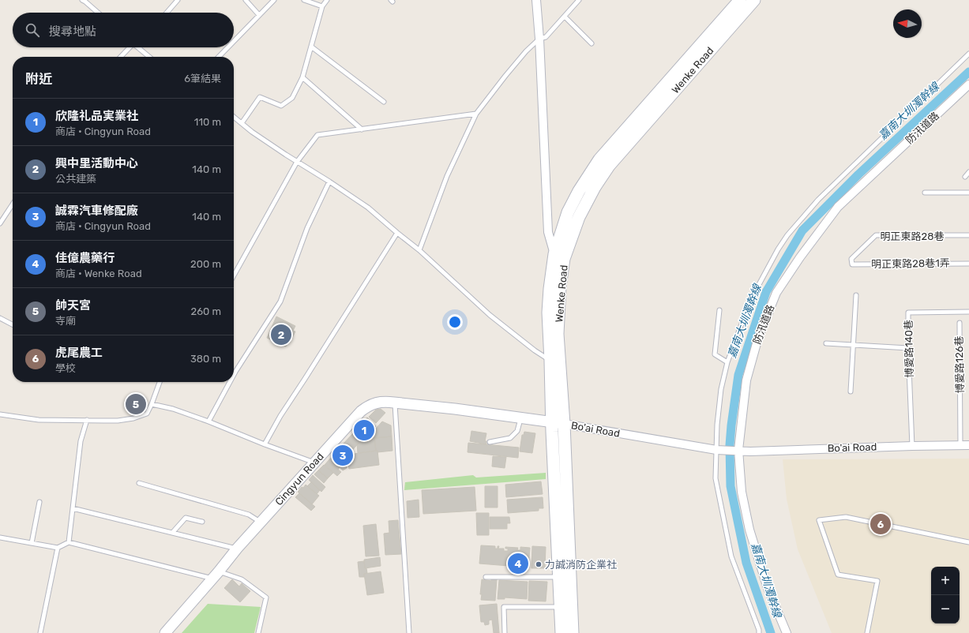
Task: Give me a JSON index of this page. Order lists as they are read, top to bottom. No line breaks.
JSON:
{"streets":{"main road":["Wenke Road"],"street":["防汛道路","Bo'ai Road","Cingyun Road"],"lane":["明正東路28巷","明正東路28巷1弄","博愛路140巷","博愛路126巷"]},"crossings":[["Wenke Road","Bo'ai Road"],["Wenke Road","Cingyun Road"],["防汛道路","Bo'ai Road"],["明正東路28巷","明正東路28巷1弄"],["博愛路140巷","Bo'ai Road"],["博愛路126巷","Bo'ai Road"],["Bo'ai Road","Cingyun Road"]],"water":["嘉南大圳濁幹線"],"places":["力誠消防企業社"],"north":"left","page":{"search":"搜尋地點","heading":["附近","6筆結果"],"list":[{"mark":"1","name":"欣隆礼品実業社","note":"商店 · Cingyun Road","value":"110 m"},{"mark":"2","name":"興中里活動中心","note":"公共建築","value":"140 m"},{"mark":"3","name":"誠霖汽車修配廠","note":"商店 · Cingyun Road","value":"140 m"},{"mark":"4","name":"佳億農藥行","note":"商店 · Wenke Road","value":"200 m"},{"mark":"5","name":"帥天宮","note":"寺廟","value":"260 m"},{"mark":"6","name":"虎尾農工","note":"學校","value":"380 m"}],"pins":["2","5","1","3","6","4"],"map_buttons":["+","−"]}}
